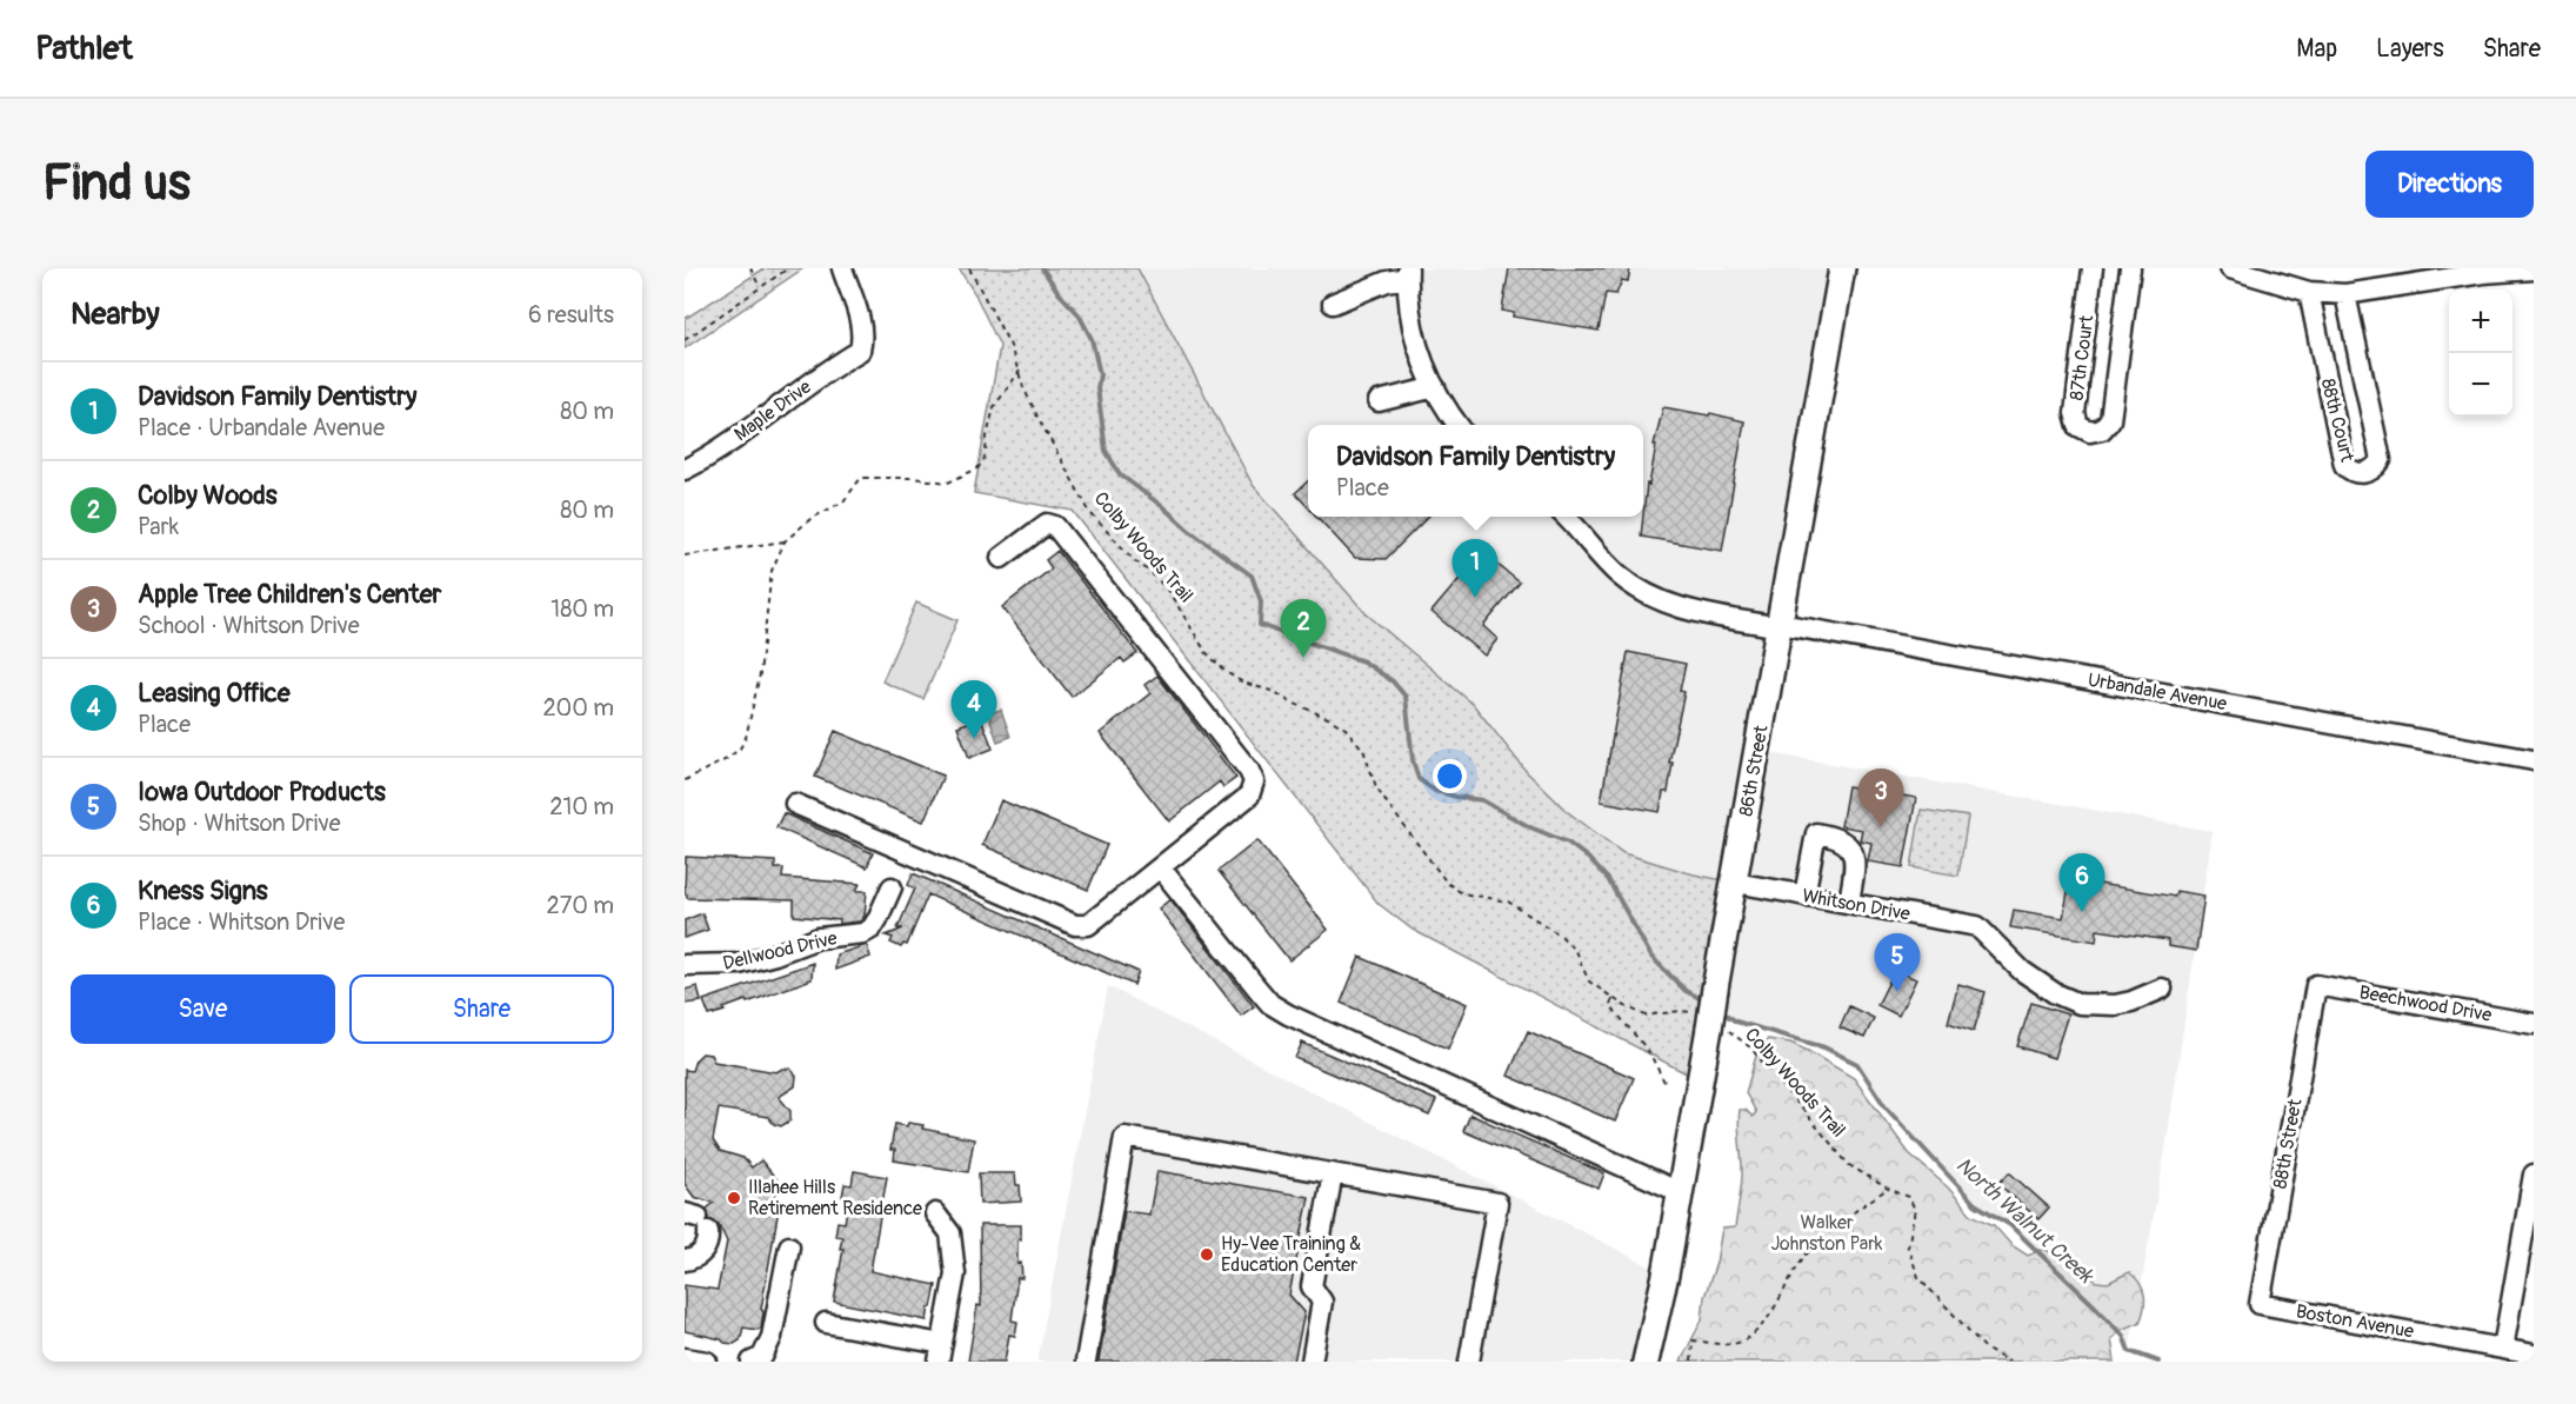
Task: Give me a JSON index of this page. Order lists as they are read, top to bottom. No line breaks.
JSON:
{"streets":{"main road":["86th Street"],"street":["87th Court","Maple Drive","88th Court","Urbandale Avenue","Whitson Drive","Dellwood Drive","Beechwood Drive","88th Street","Boston Avenue"],"path":["Colby Woods Trail"]},"crossings":[["Colby Woods Trail","86th Street"],["Urbandale Avenue","86th Street"],["86th Street","Whitson Drive"],["Beechwood Drive","88th Street"],["88th Street","Boston Avenue"]],"water":["North Walnut Creek"],"parks":["Walker Johnston Park"],"places":["Illahee Hills Retirement Residence","Hy-Vee Training & Education Center"],"page":{"header":"Pathlet","nav":["Map","Layers","Share"],"buttons":["Directions",["Save","Share"]],"title":"Find us","heading":["Nearby","6 results"],"map_buttons":["+","−"],"list":[{"mark":"1","name":"Davidson Family Dentistry","note":"Place · Urbandale Avenue","value":"80 m"},{"mark":"2","name":"Colby Woods","note":"Park","value":"80 m"},{"mark":"3","name":"Apple Tree Children's Center","note":"School · Whitson Drive","value":"180 m"},{"mark":"4","name":"Leasing Office","note":"Place","value":"200 m"},{"mark":"5","name":"Iowa Outdoor Products","note":"Shop · Whitson Drive","value":"210 m"},{"mark":"6","name":"Kness Signs","note":"Place · Whitson Drive","value":"270 m"}],"popup":["Davidson Family Dentistry","Place"],"pins":["1","2","4","3","6","5"]}}
